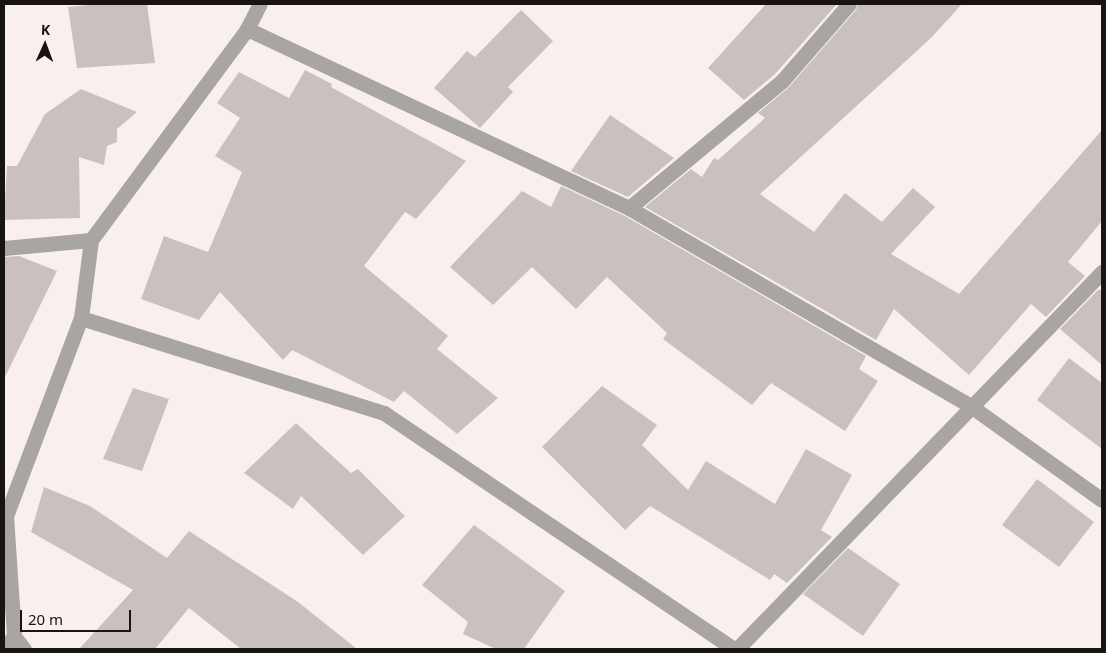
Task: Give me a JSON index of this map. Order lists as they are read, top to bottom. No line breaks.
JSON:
{"scale_bar":"20 m","north":"top"}
